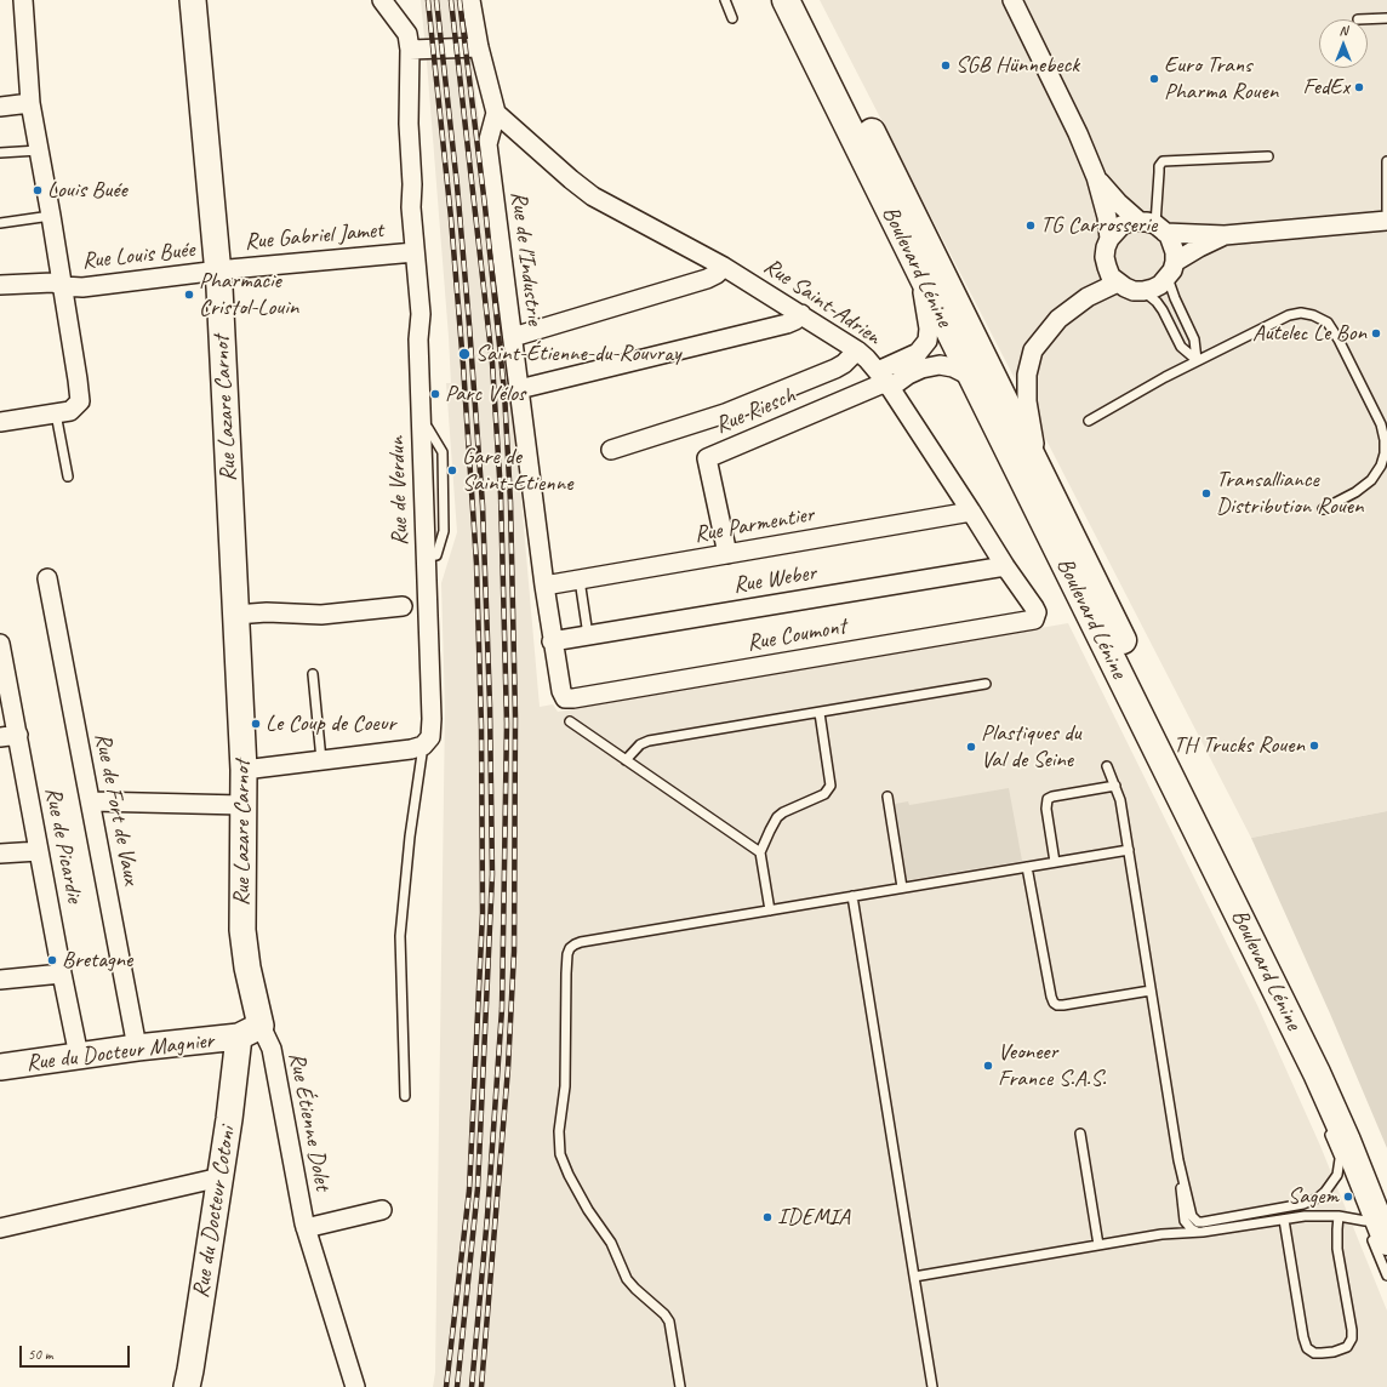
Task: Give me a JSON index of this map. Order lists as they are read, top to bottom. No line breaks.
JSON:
{"streets":{"main road":["Boulevard Lénine"],"street":["Rue Gabriel Jamet","Rue Louis Buée","Rue de l'Industrie","Rue Saint-Adrien","Rue Lazare Carnot","Rue Riesch","Rue de Verdun","Rue Parmentier","Rue Weber","Rue Coumont","Rue de Fort de Vaux","Rue de Picardie","Rue du Docteur Magnier","Rue Étienne Dolet","Rue du Docteur Cotoni"]},"crossings":[["Rue Gabriel Jamet","Rue Louis Buée"],["Rue Gabriel Jamet","Rue Lazare Carnot"],["Rue Gabriel Jamet","Rue de Verdun"],["Rue Louis Buée","Rue Lazare Carnot"],["Rue de l'Industrie","Rue Saint-Adrien"],["Rue de l'Industrie","Rue Parmentier"],["Rue de l'Industrie","Rue Weber"],["Rue de l'Industrie","Rue Coumont"],["Rue Saint-Adrien","Rue Riesch"],["Rue Saint-Adrien","Rue Parmentier"],["Rue Saint-Adrien","Rue Weber"],["Rue Saint-Adrien","Rue Coumont"],["Rue Lazare Carnot","Rue du Docteur Magnier"],["Rue Lazare Carnot","Rue Étienne Dolet"],["Rue Lazare Carnot","Rue du Docteur Cotoni"],["Rue Riesch","Rue Parmentier"],["Rue de Fort de Vaux","Rue du Docteur Magnier"],["Rue de Picardie","Rue du Docteur Magnier"],["Rue du Docteur Magnier","Rue Étienne Dolet"],["Rue du Docteur Magnier","Rue du Docteur Cotoni"],["Rue Étienne Dolet","Rue du Docteur Cotoni"]],"places":["SGB Hünnebeck","Euro Trans Pharma Rouen","FedEx","Louis Buée","TG Carrosserie","Pharmacie Cristol-Louin","Autelec Le Bon","Saint-Étienne-du-Rouvray","Parc Vélos","Gare de Saint-Etienne","Transalliance Distribution Rouen","Le Coup de Coeur","TH Trucks Rouen","Plastiques du Val de Seine","Bretagne","Veoneer France S.A.S.","Sagem","IDEMIA"],"scale_bar":"50 m","north":"top"}
